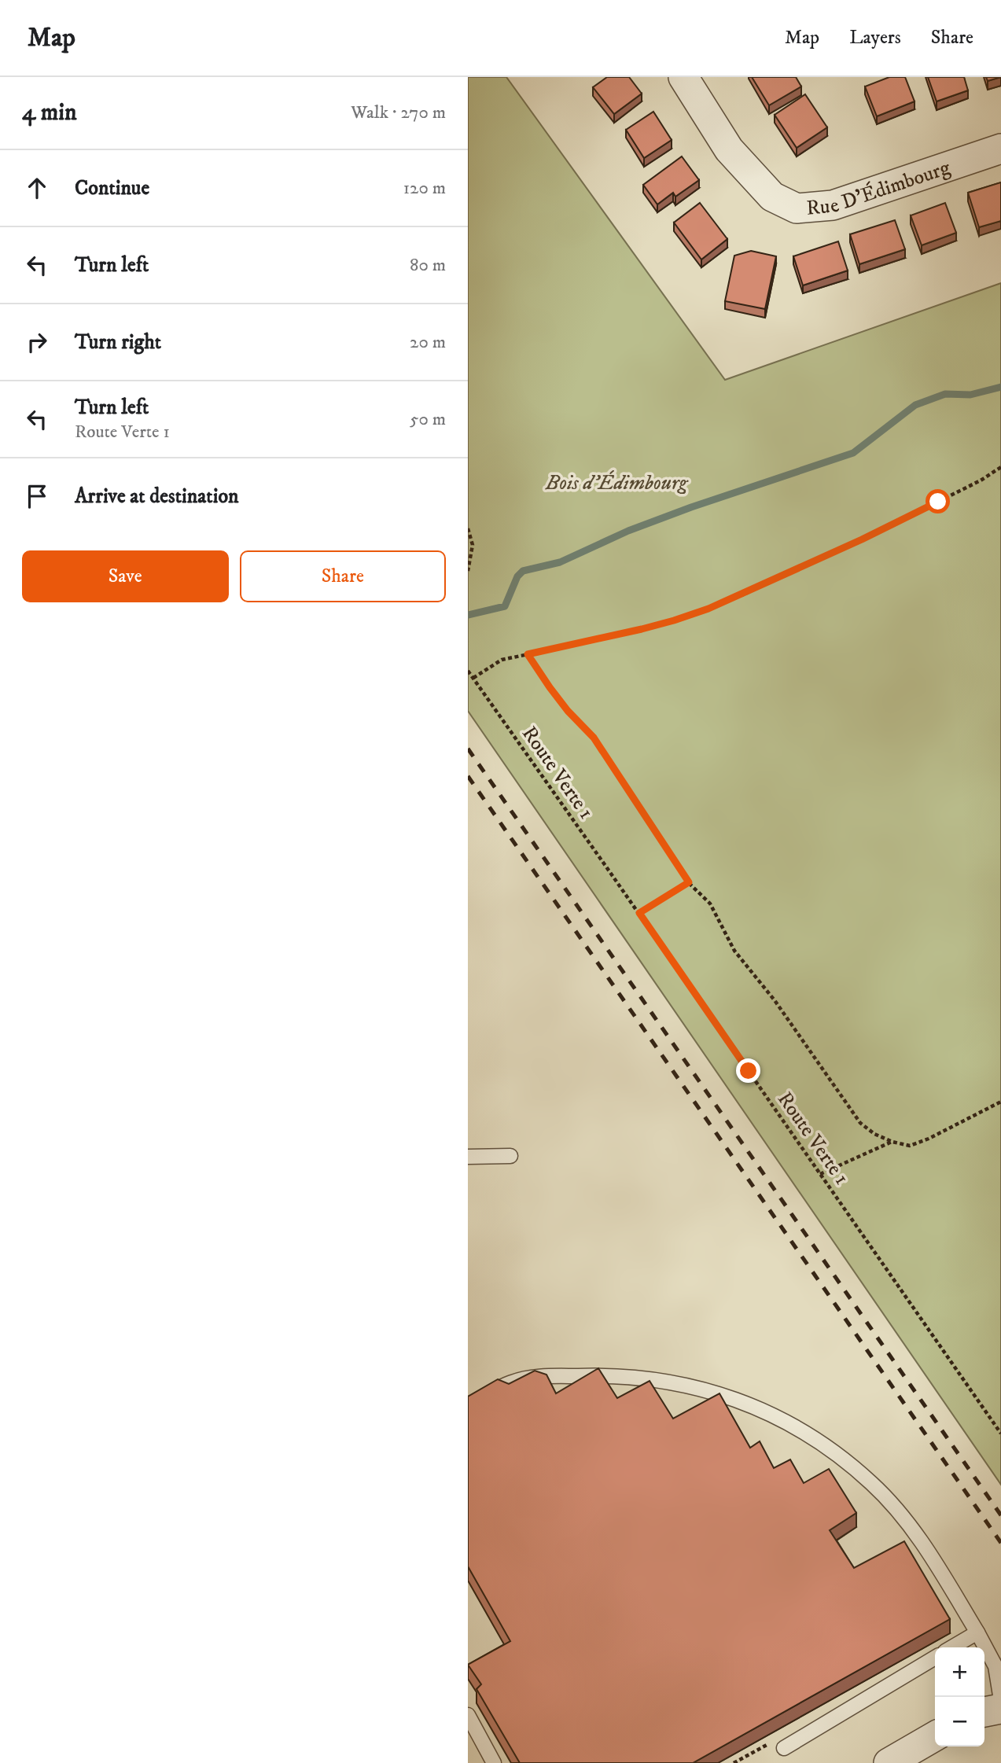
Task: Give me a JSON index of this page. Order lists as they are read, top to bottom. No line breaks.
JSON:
{"streets":{"street":["Rue D'Édimbourg"],"path":["Route Verte 1"]},"parks":["Bois d'Édimbourg"],"page":{"header":"Map","nav":["Map","Layers","Share"],"heading":["4 min","Walk · 270 m"],"list":[["Continue","120 m"],["Turn left","80 m"],["Turn right","20 m"],["Turn left","Route Verte 1","50 m"],"Arrive at destination"],"buttons":["Save","Share"],"map_buttons":["+","−"]}}
